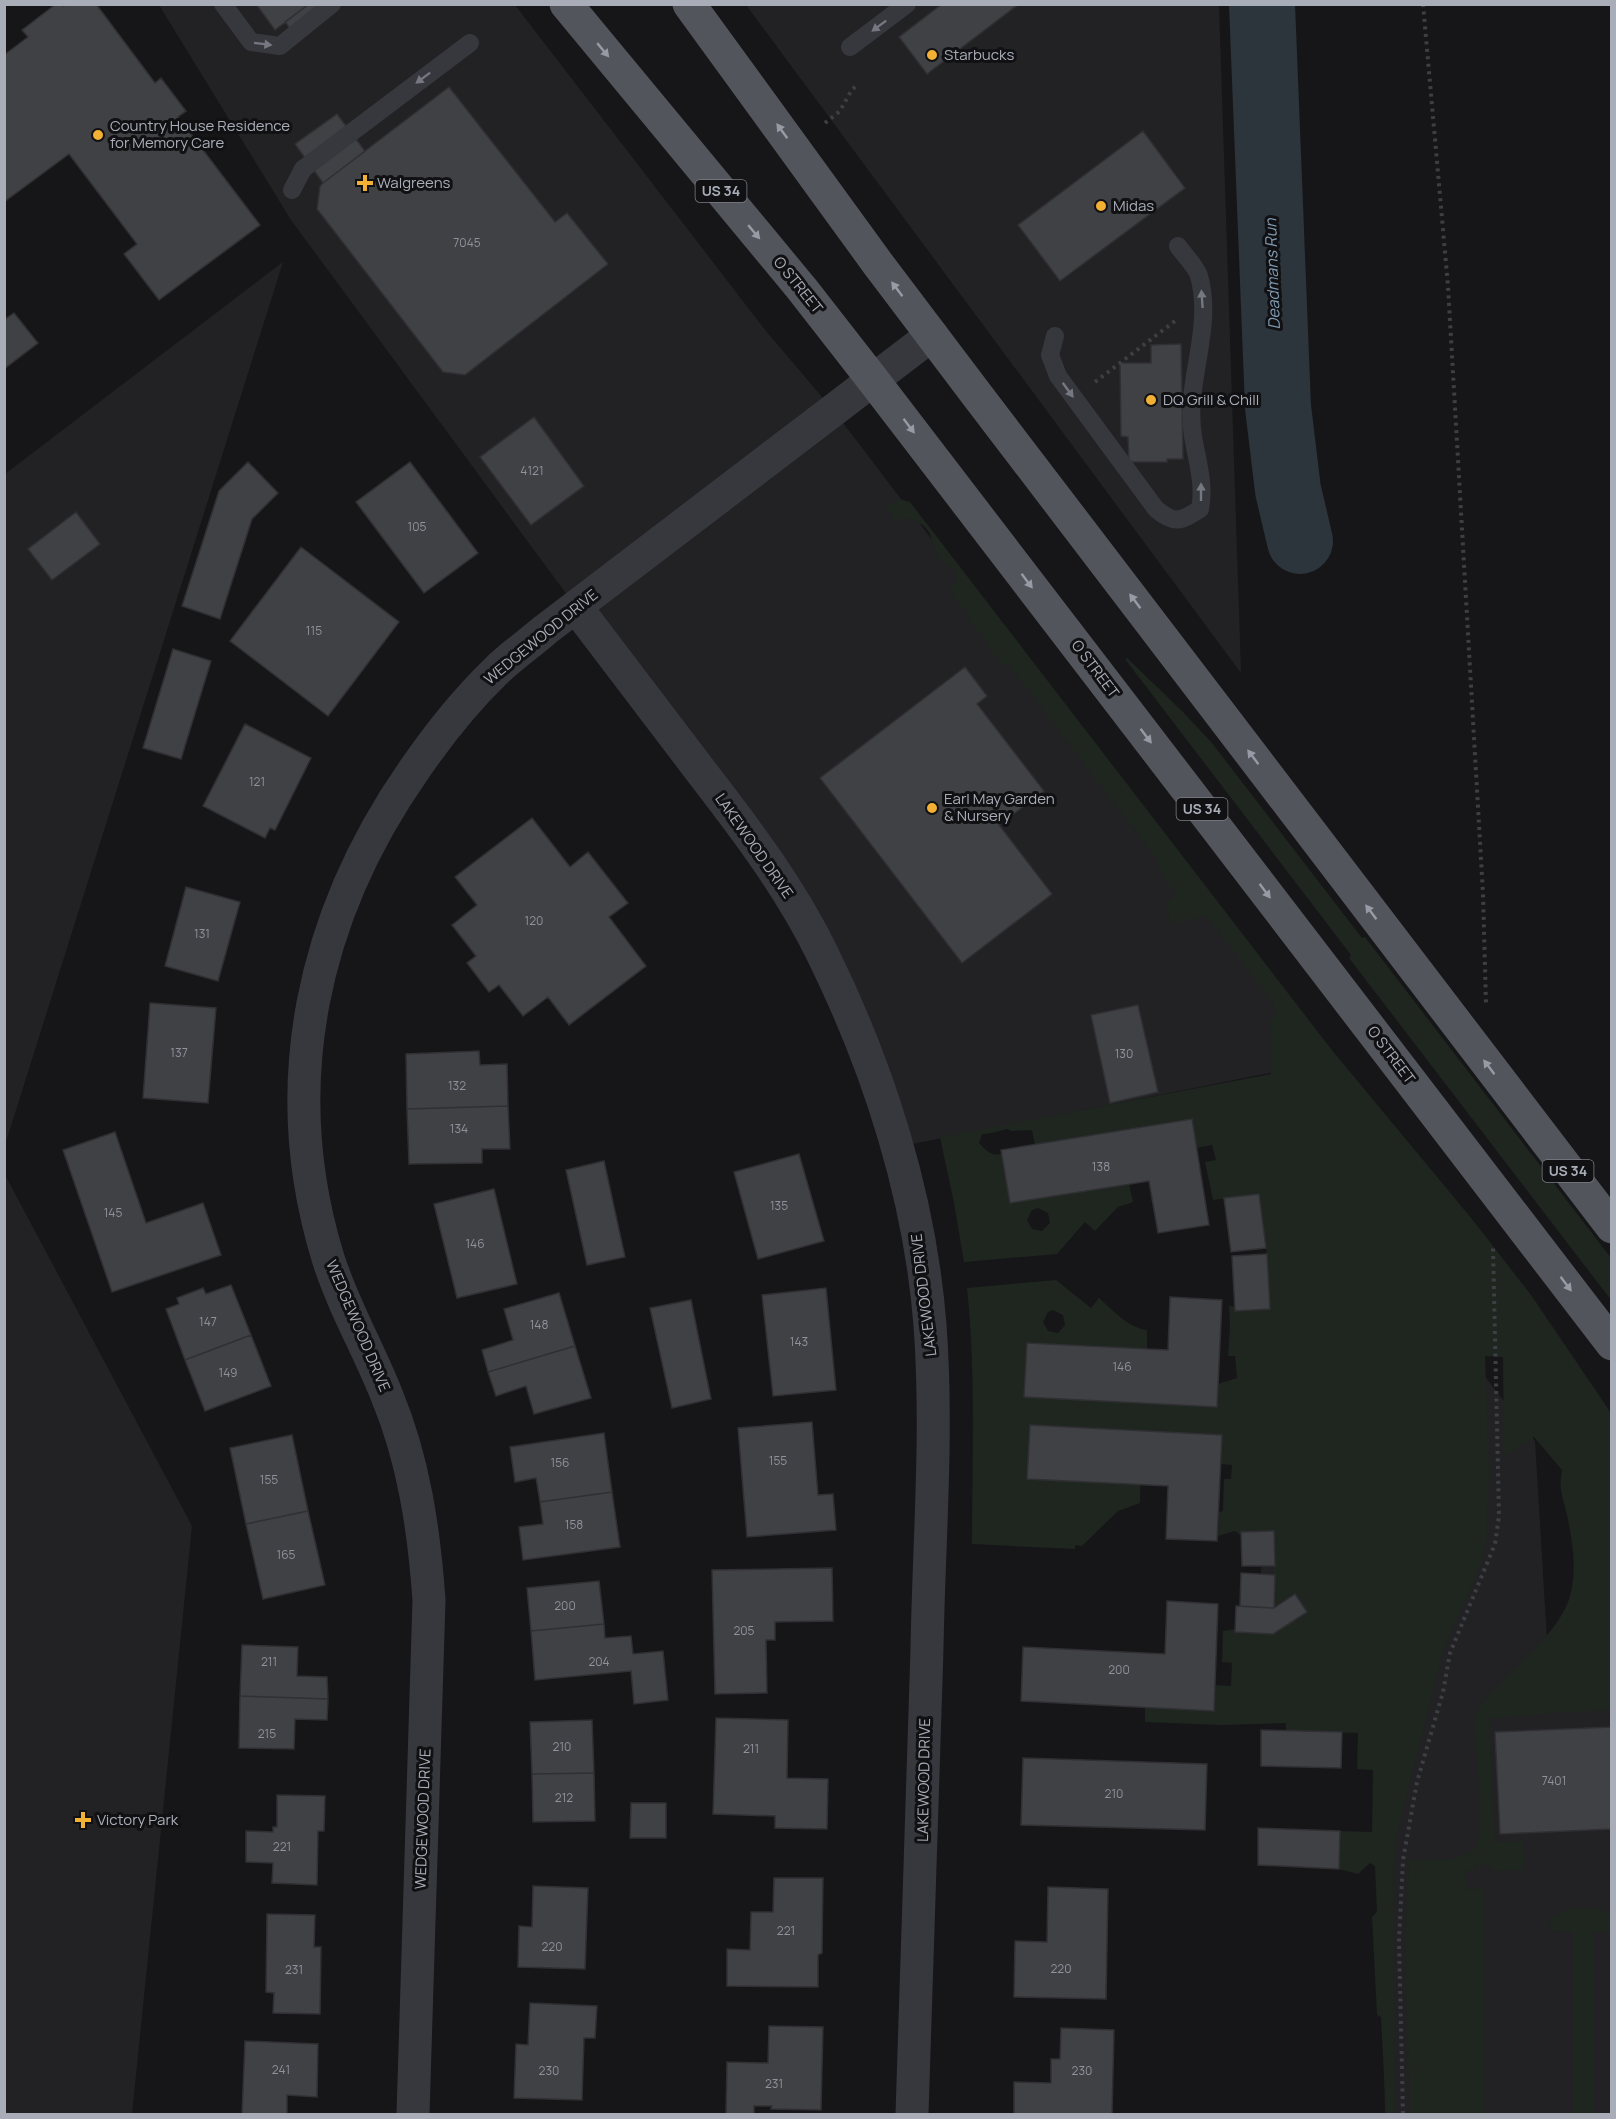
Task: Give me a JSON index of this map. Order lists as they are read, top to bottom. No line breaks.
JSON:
{"streets":{"main road":["US 34","O STREET"],"street":["WEDGEWOOD DRIVE","LAKEWOOD DRIVE"]},"crossings":[["US 34","WEDGEWOOD DRIVE"],["O STREET","WEDGEWOOD DRIVE"],["WEDGEWOOD DRIVE","LAKEWOOD DRIVE"]],"water":["Deadmans Run"],"places":{"other":["Starbucks","Country House Residence for Memory Care","Midas","DQ Grill & Chill","Earl May Garden & Nursery"],"health":["Walgreens","Victory Park"]},"house_numbers":["7045","4121","105","115","121","120","131","137","130","132","134","138","135","145","146","147","148","143","146","149","155","156","155","158","165","200","205","211","204","200","215","210","211","7401","210","212","221","221","220","220","231","241","230","230","231"]}
